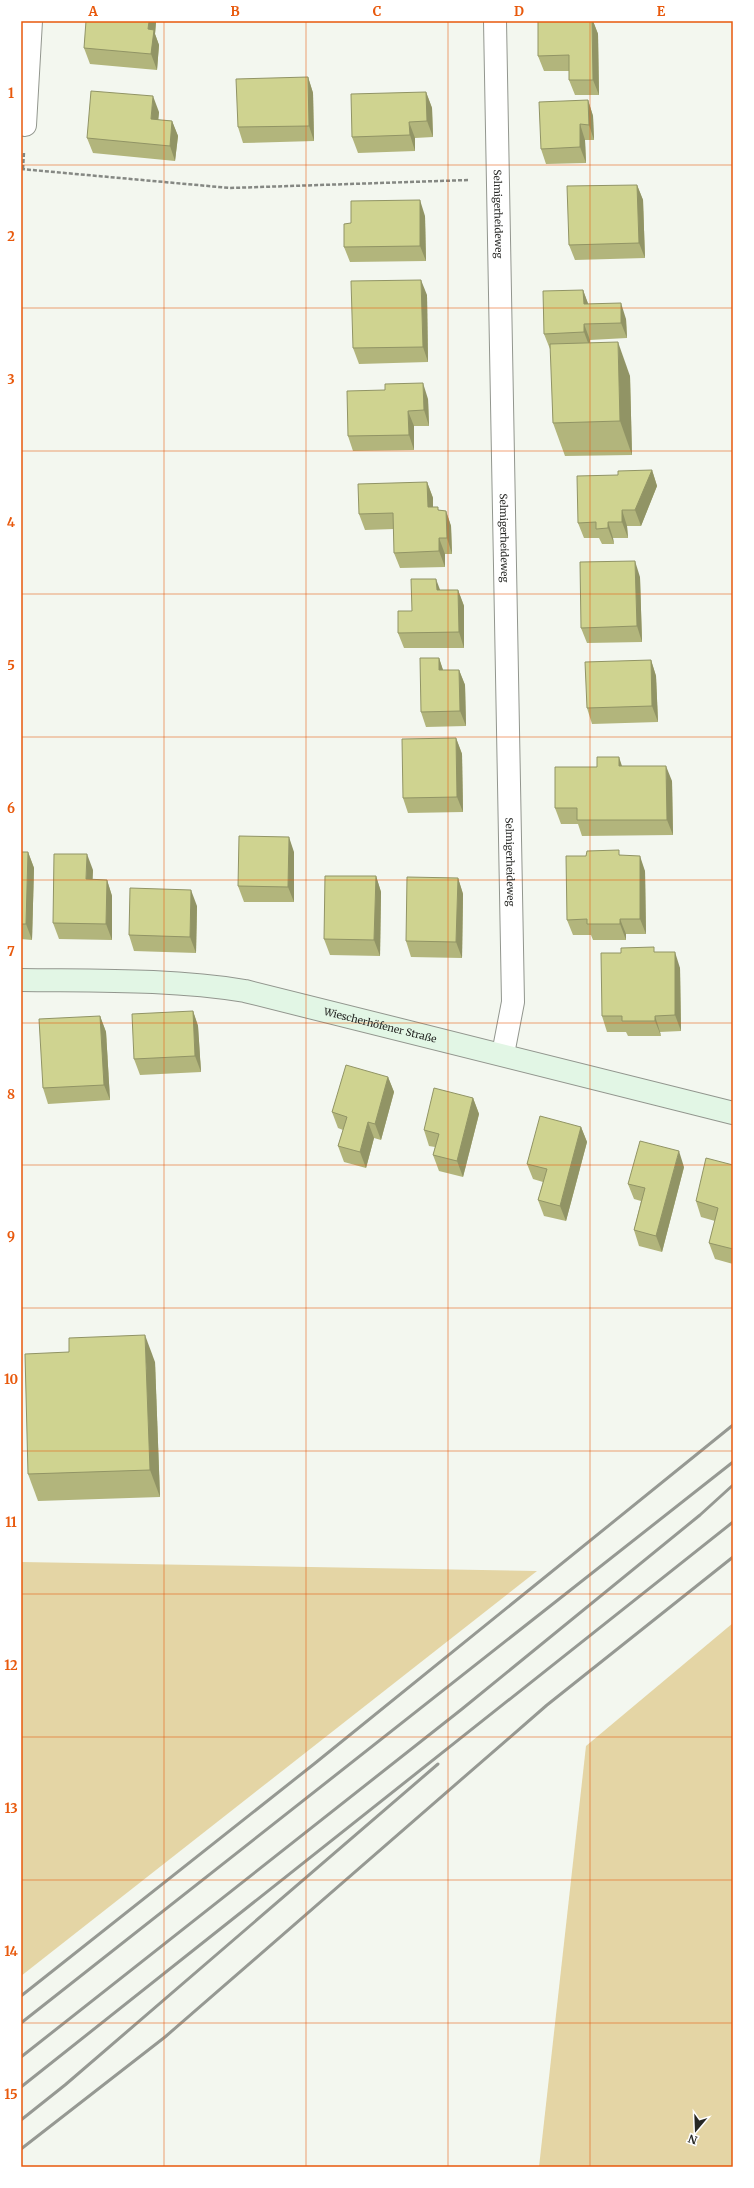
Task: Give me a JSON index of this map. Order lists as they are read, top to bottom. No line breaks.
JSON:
{"streets":{"street":["Selmigerheideweg","Wiescherhöfener Straße"]},"crossings":[["Selmigerheideweg","Wiescherhöfener Straße"]],"north":"bottom","grid":{"columns":["A","B","C","D","E"],"rows":["1","2","3","4","5","6","7","8","9","10","11","12","13","14","15"]}}
